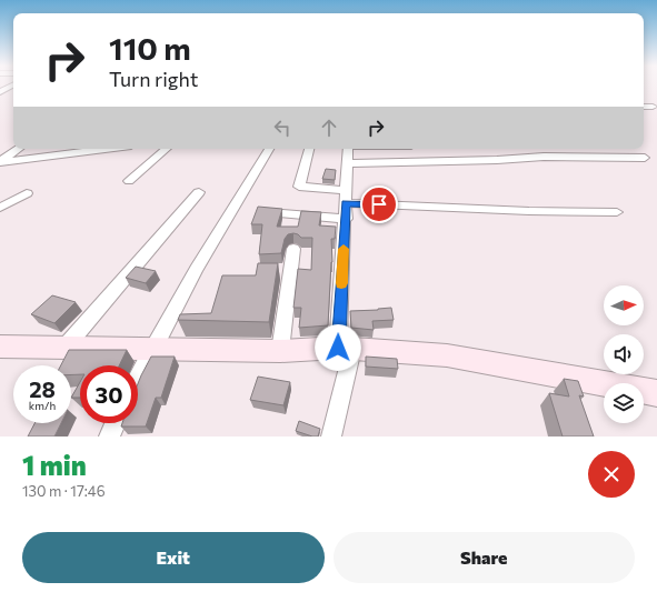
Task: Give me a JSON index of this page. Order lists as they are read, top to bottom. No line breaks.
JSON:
{"north":"right","page":{"turn":["110 m","Turn right"],"speed":"28 km/h","limit":"30","heading":["1 min","130 m · 17:46"],"buttons":["Exit","Share"]}}
